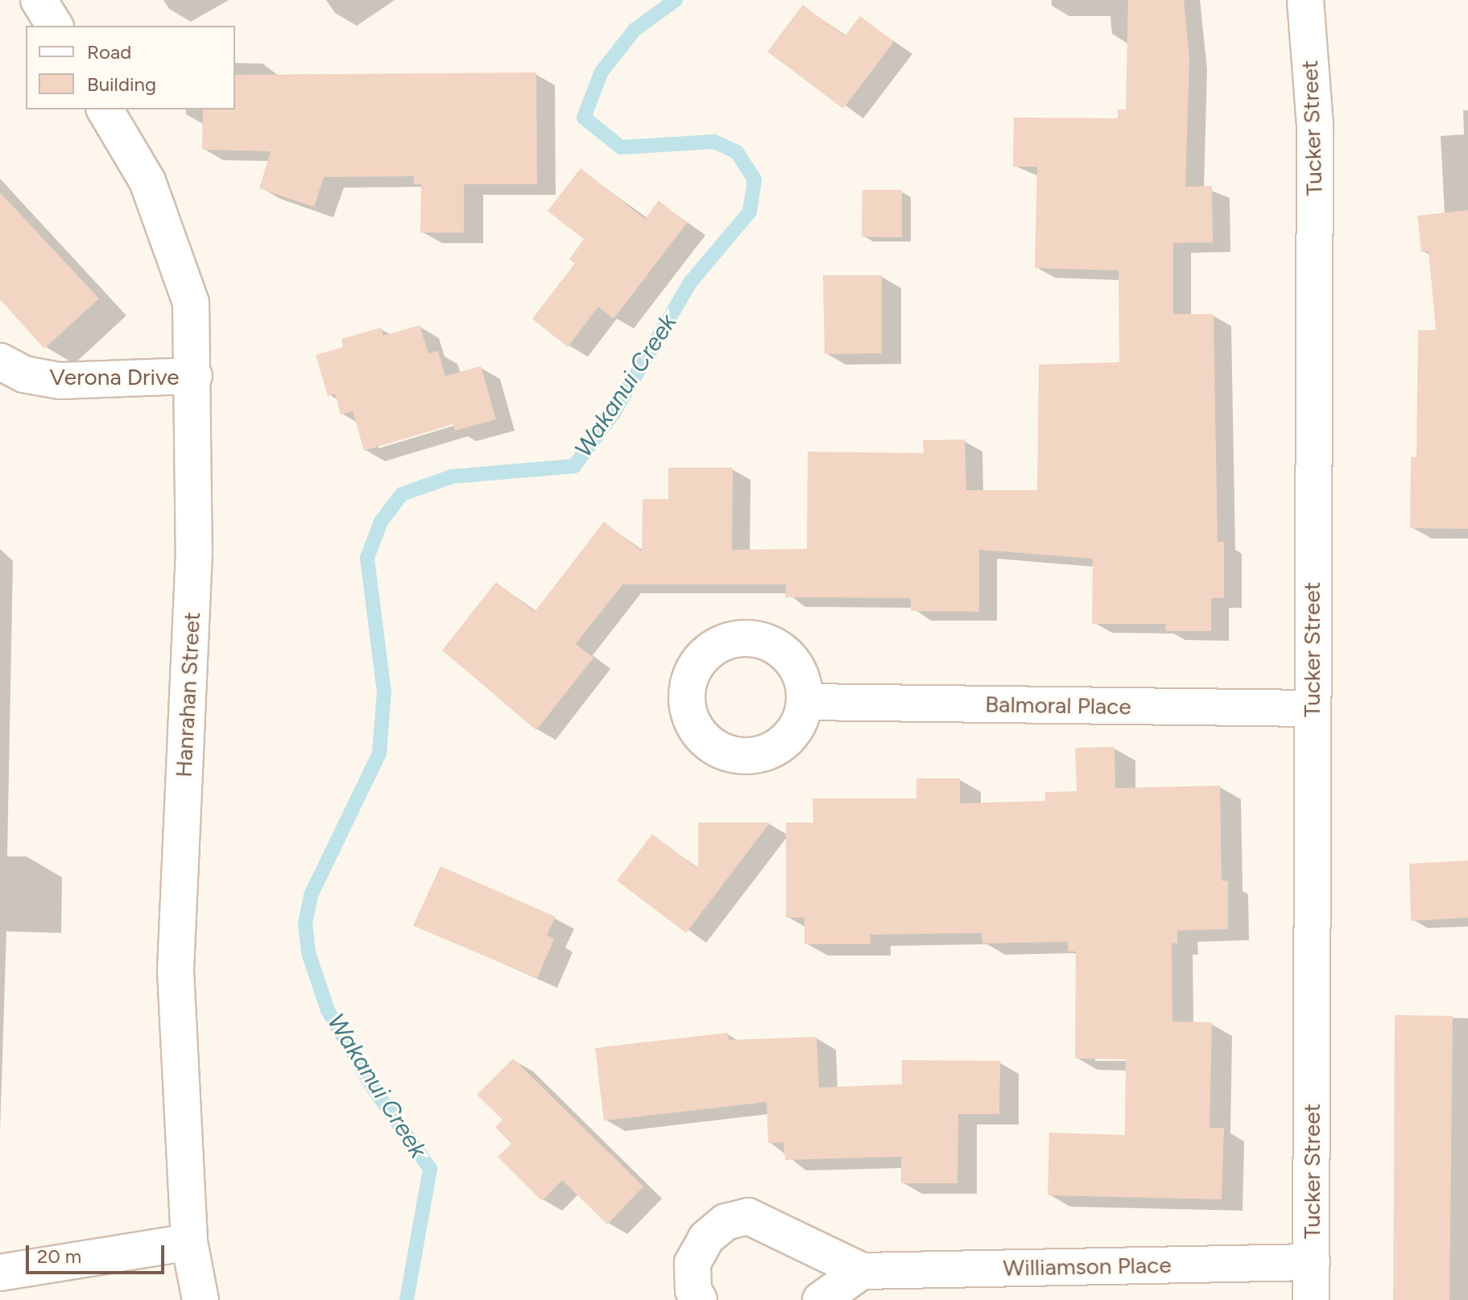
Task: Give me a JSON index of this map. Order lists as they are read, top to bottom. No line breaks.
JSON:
{"streets":{"street":["Tucker Street","Verona Drive","Hanrahan Street","Balmoral Place","Williamson Place"]},"crossings":[["Tucker Street","Balmoral Place"],["Tucker Street","Williamson Place"],["Verona Drive","Hanrahan Street"]],"water":["Wakanui Creek"],"legend":["Road","Building"],"scale_bar":"20 m"}
